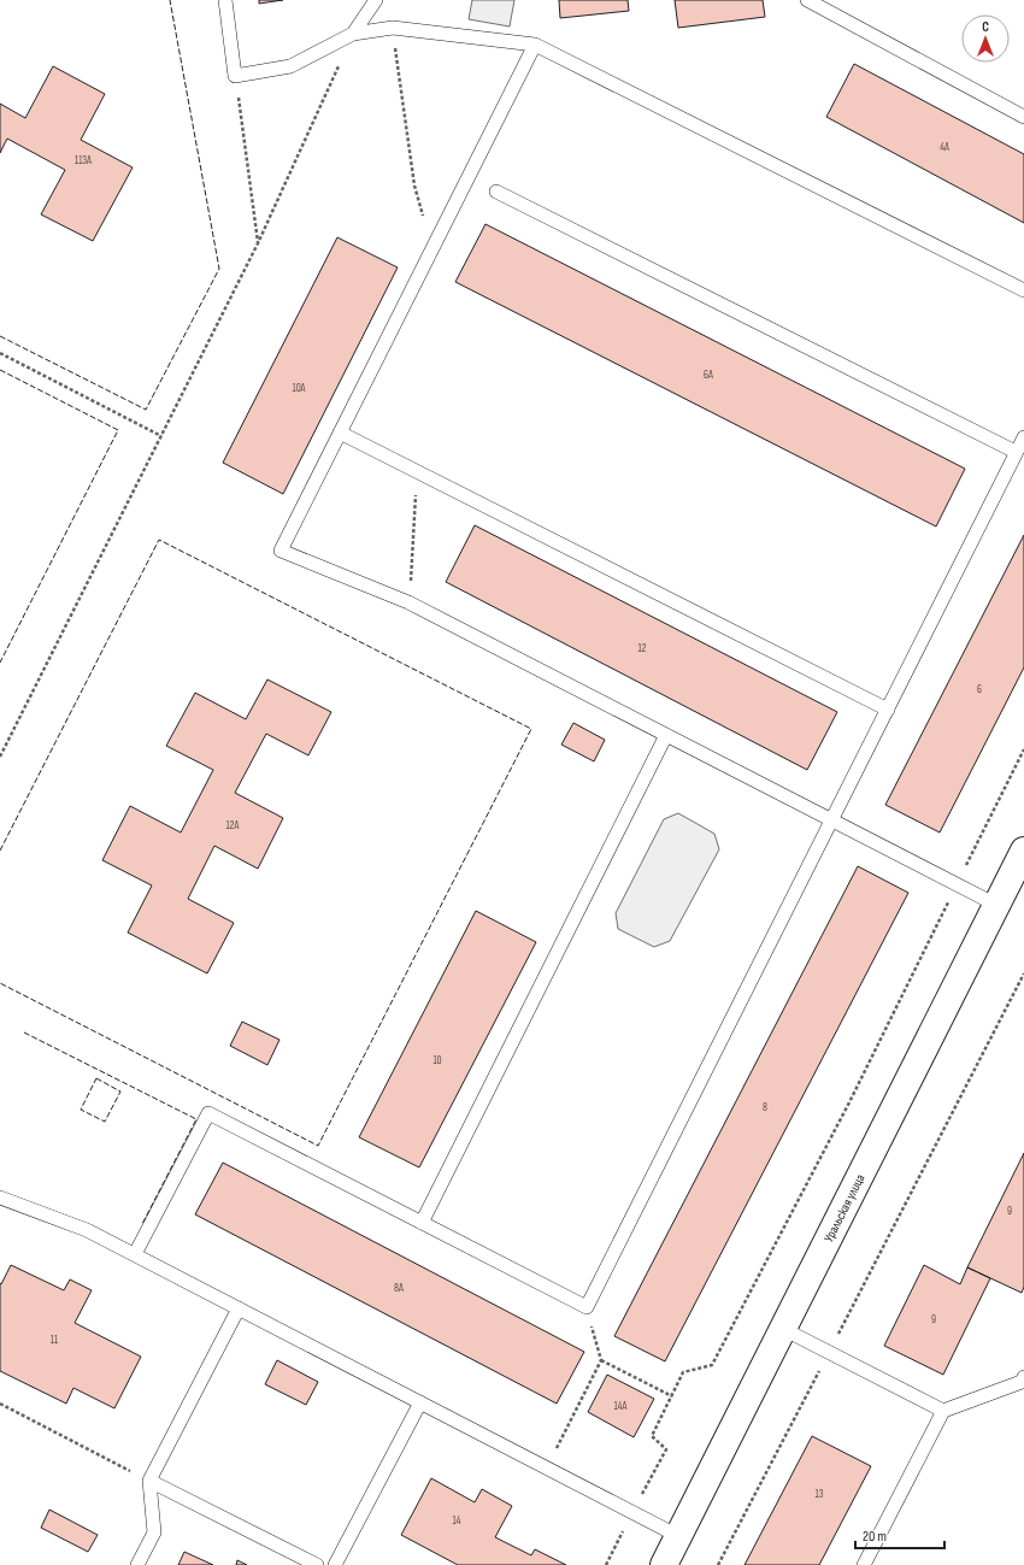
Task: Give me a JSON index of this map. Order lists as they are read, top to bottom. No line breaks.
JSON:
{"streets":{"street":["Уральская улица"]},"house_numbers":["4А","113А","6А","10А","12","6","12А","10","8","9","8А","9","11","14А","13","14"],"scale_bar":"20 m","north":"top"}
